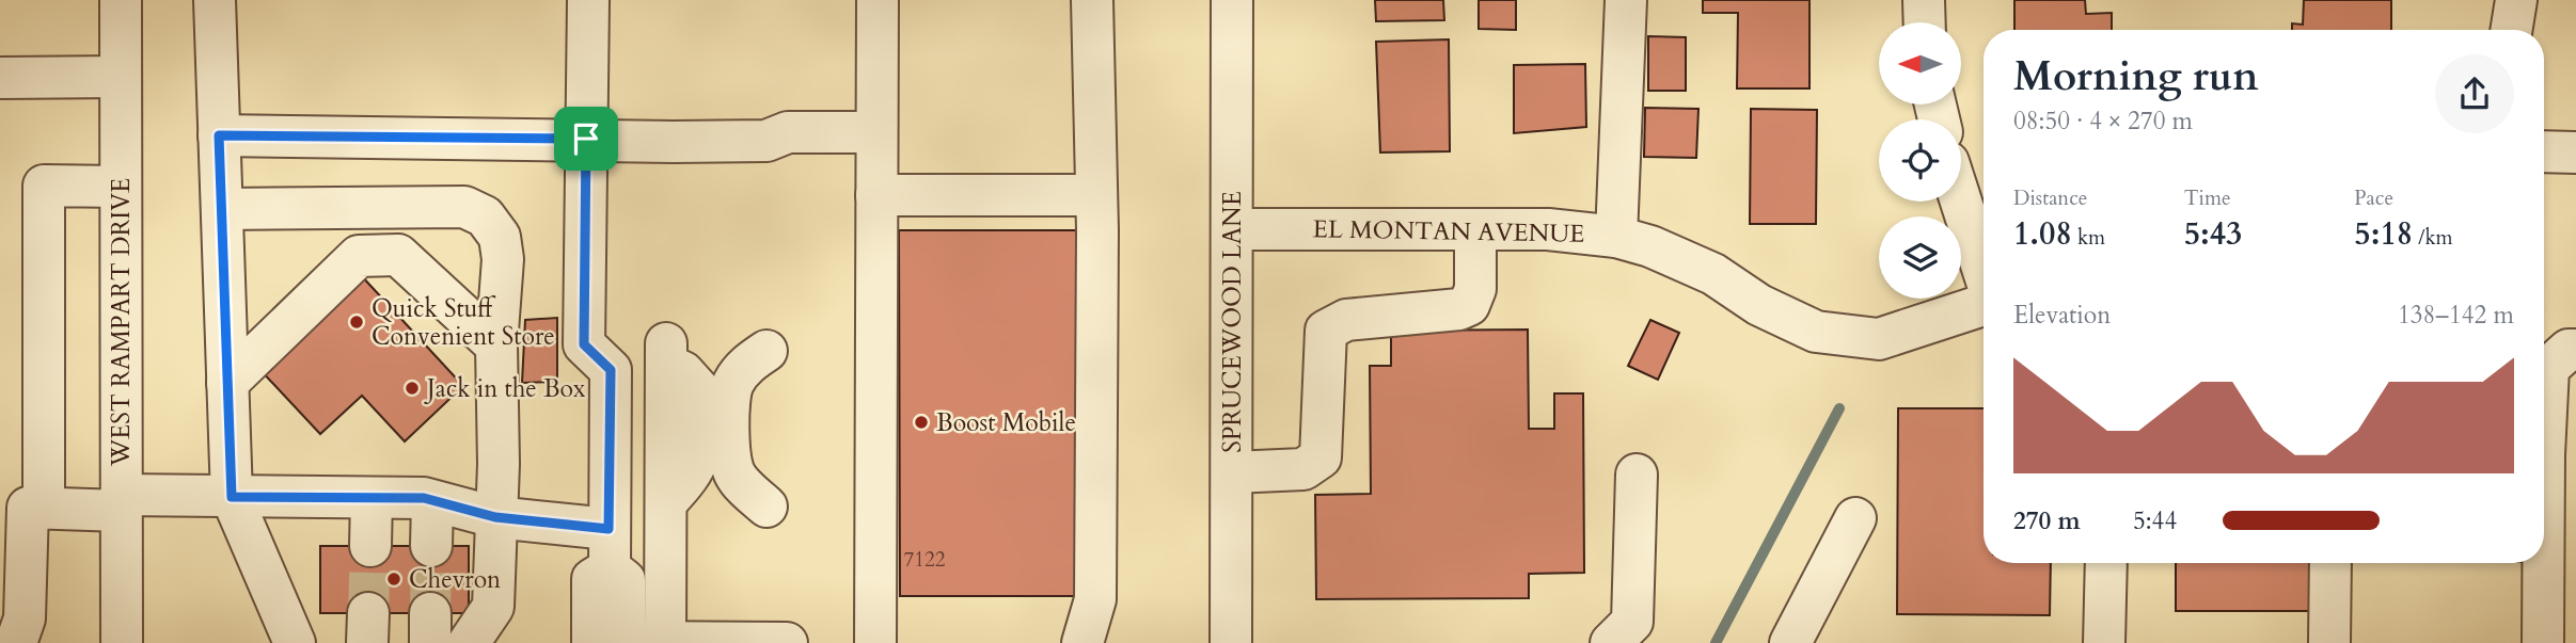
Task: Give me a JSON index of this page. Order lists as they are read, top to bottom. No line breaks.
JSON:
{"streets":{"street":["EL MONTAN AVENUE","WEST RAMPART DRIVE","SPRUCEWOOD LANE"]},"crossings":[["EL MONTAN AVENUE","SPRUCEWOOD LANE"]],"places":["Quick Stuff Convenient Store","Jack in the Box","Boost Mobile","Chevron"],"house_numbers":["7122"],"north":"left","page":{"heading":["Morning run","08:50 · 4 × 270 m"],"stats":[["Distance","1.08 km"],["Time","5:43"],["Pace","5:18 /km"]],"chart":["Elevation","138–142 m"],"list":[{"name":"270 m","note":"5:44"}]}}
